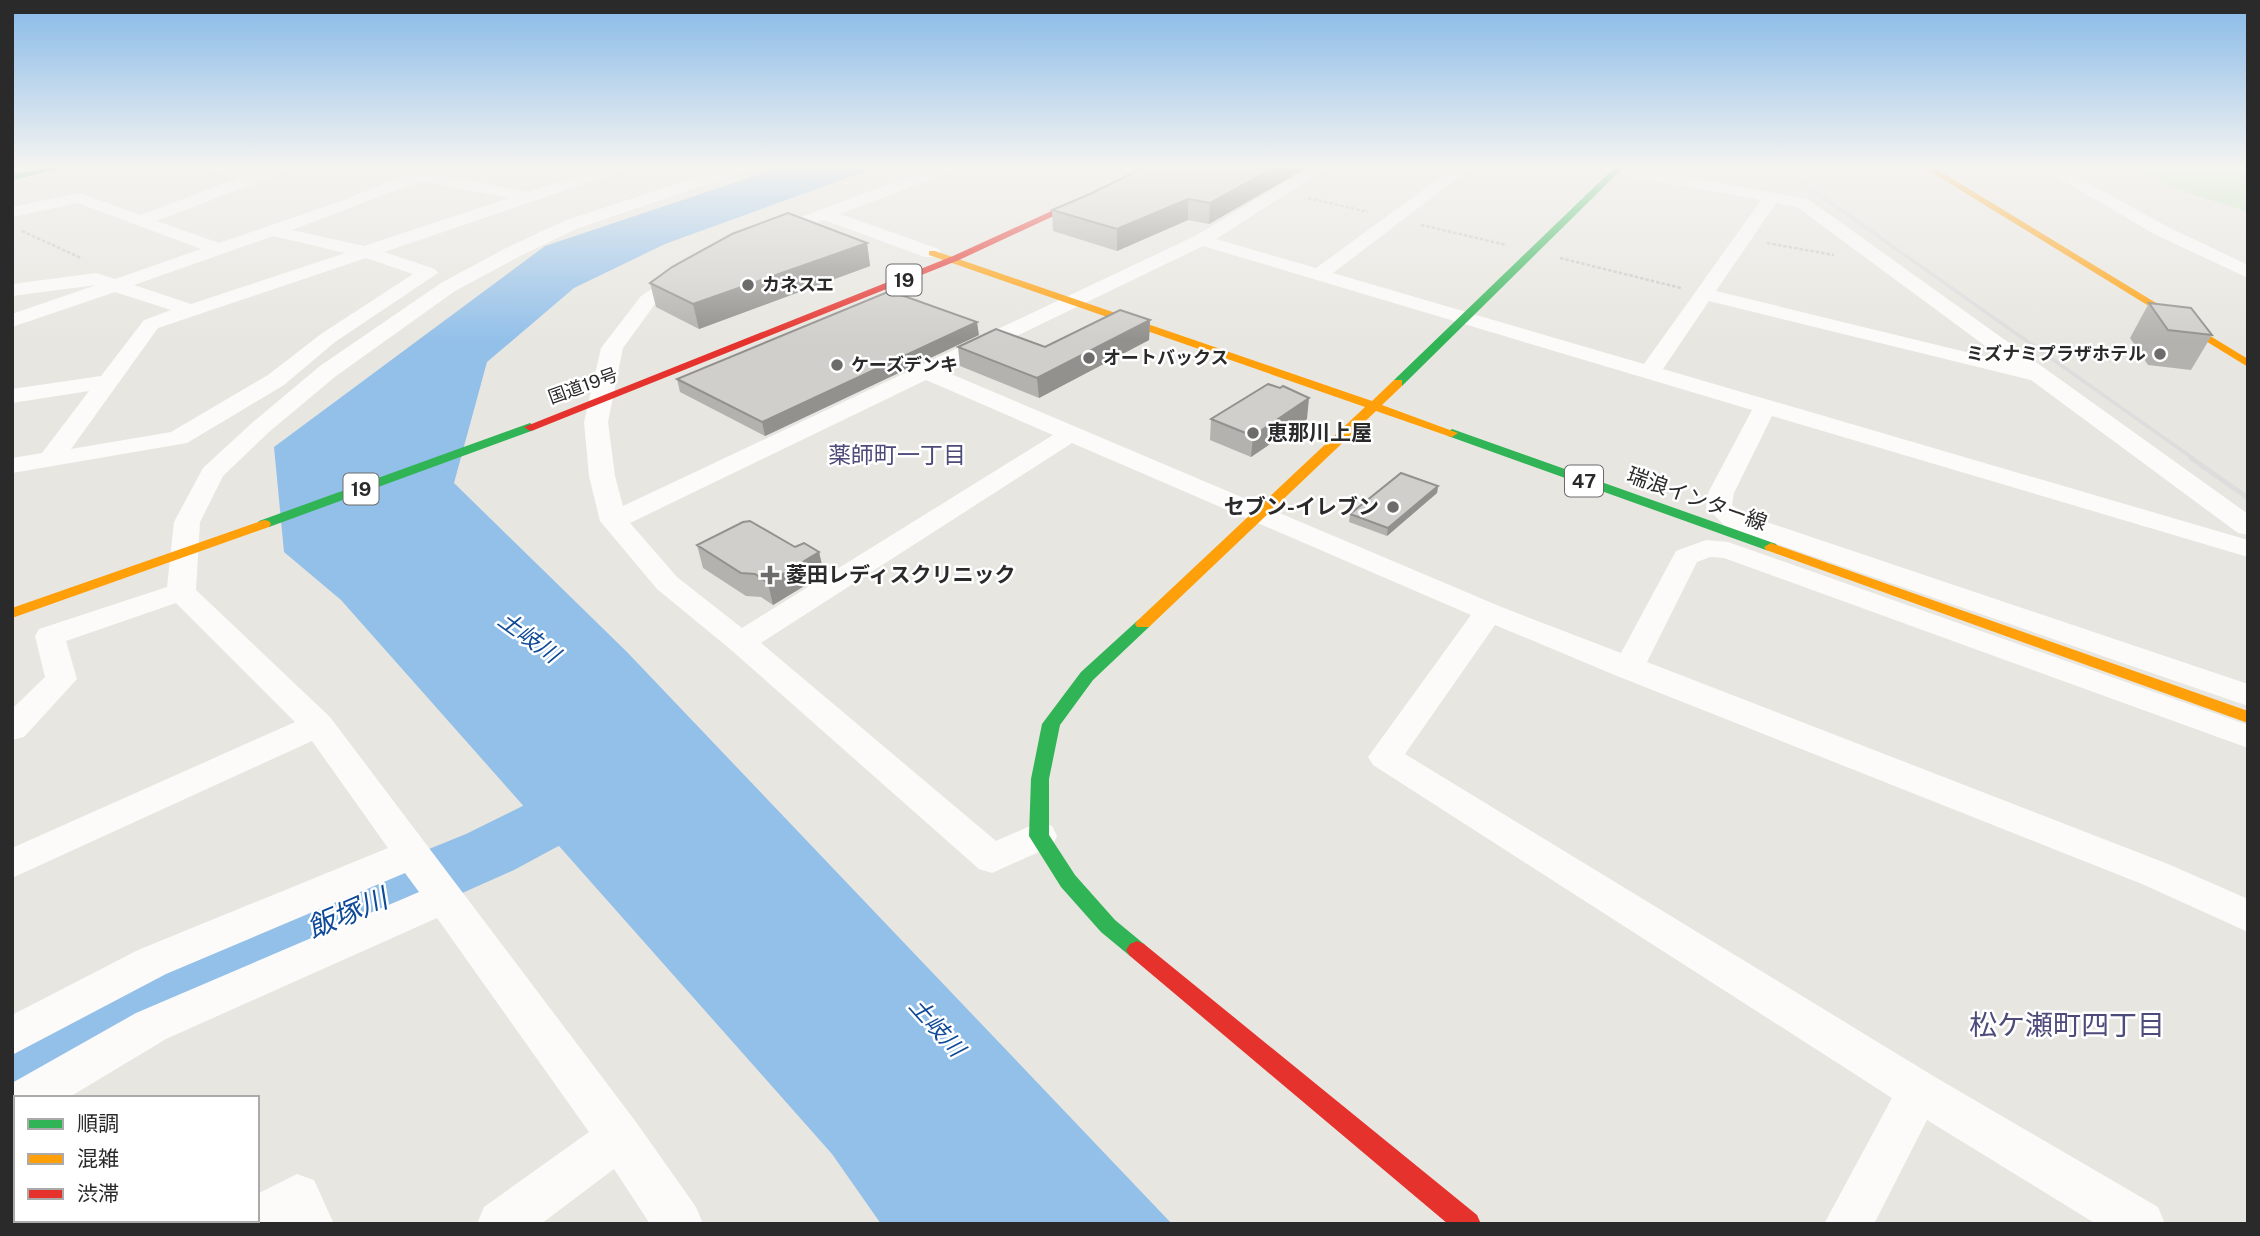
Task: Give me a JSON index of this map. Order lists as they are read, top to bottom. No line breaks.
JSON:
{"streets":{"main road":["19","国道19号","47","瑞浪インター線"]},"crossings":[["国道19号","瑞浪インター線"]],"districts":["薬師町一丁目","松ケ瀬町四丁目"],"water":["土岐川","飯塚川"],"places":{"other":["カネスエ","ミズナミプラザホテル","オートバックス","ケーズデンキ","恵那川上屋","セブン-イレブン"],"health":["菱田レディスクリニック"]},"legend":["順調","混雑","渋滞"]}
